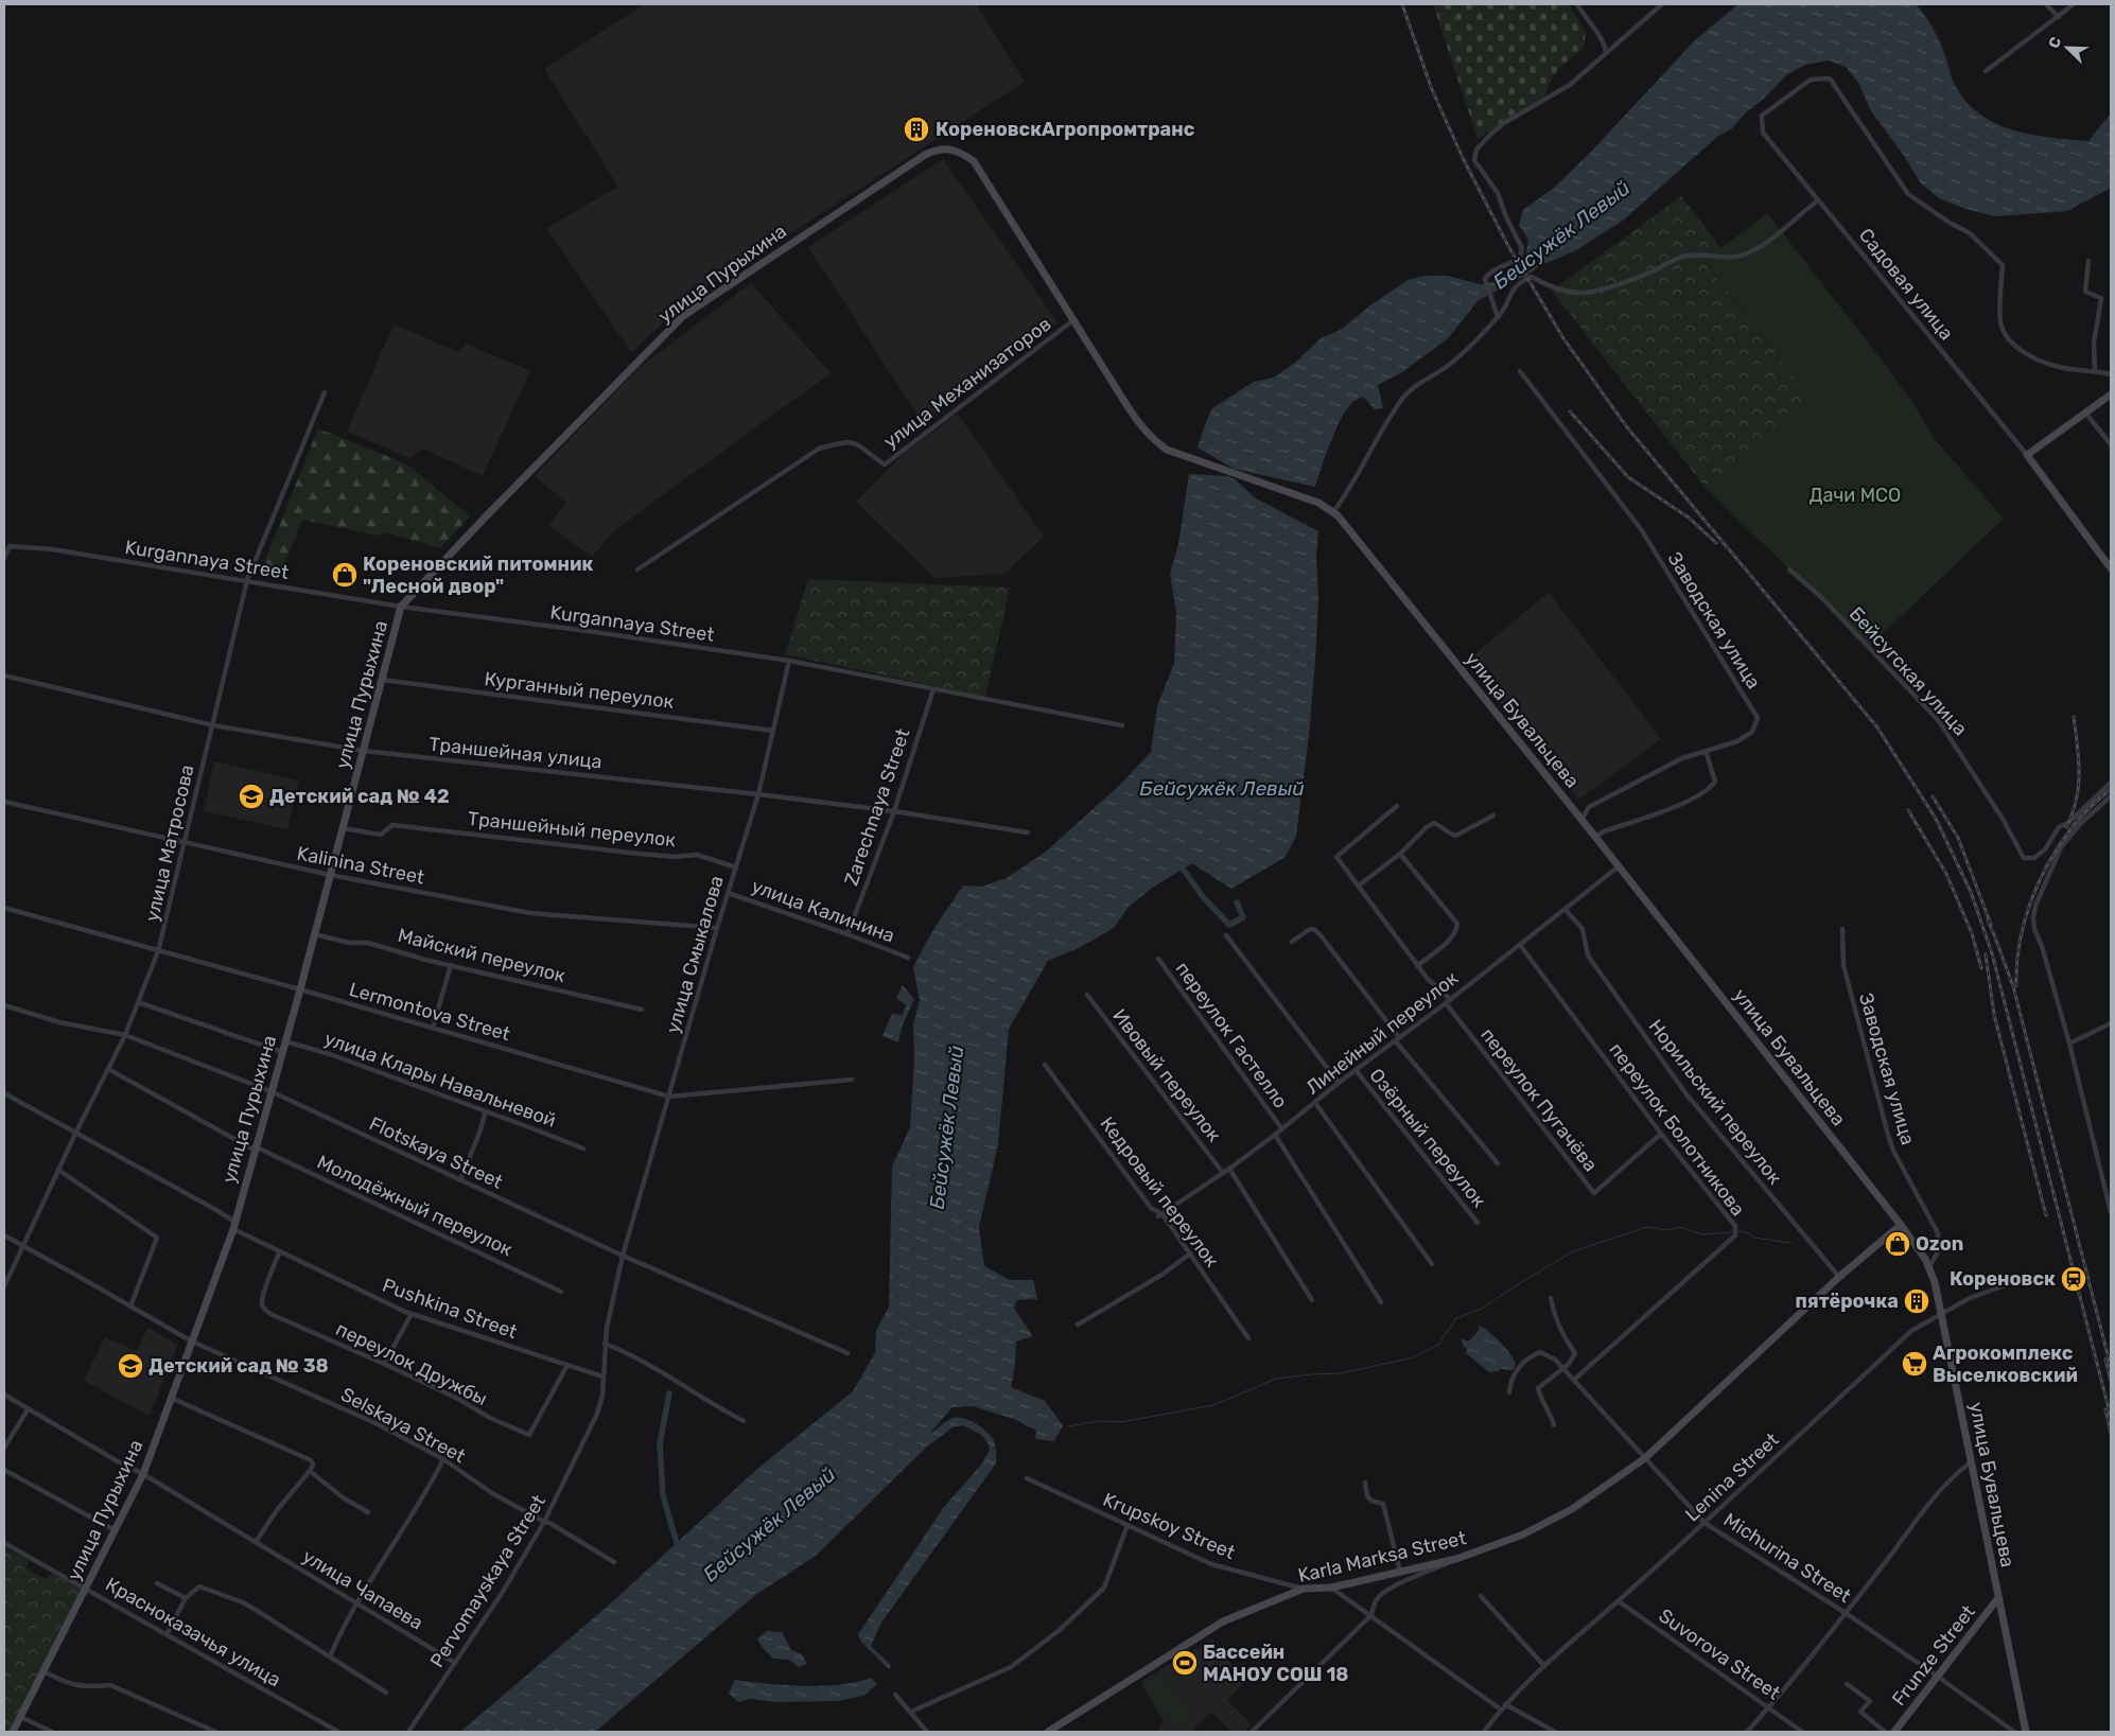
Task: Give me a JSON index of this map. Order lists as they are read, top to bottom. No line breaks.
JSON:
{"streets":{"street":["улица Пурыхина","Садовая улица","улица Механизаторов","Kurgannaya Street","Заводская улица","Бейсугская улица","Курганный переулок","улица Бувальцева","Траншейная улица","Zarechnaya Street","Траншейный переулок","улица Матросова","Kalinina Street","улица Калинина","улица Смыкалова","Майский переулок","Lermontova Street","Линейный переулок","переулок Гастелло","Ивовый переулок","улица Клары Навальневой","переулок Пугачёва","Норильский переулок","переулок Болотникова","Озёрный переулок","Flotskaya Street","Кедровый переулок","Молодёжный переулок","Pushkina Street","переулок Дружбы","Selskaya Street","Lenina Street","Krupskoy Street","Karla Marksa Street","Michurina Street","Pervomayskaya Street","улица Чапаева","Красноказачья улица","Suvorova Street","Frunze Street"]},"crossings":[["улица Пурыхина","улица Механизаторов"],["улица Пурыхина","Kurgannaya Street"],["улица Пурыхина","Курганный переулок"],["улица Пурыхина","улица Бувальцева"],["улица Пурыхина","Траншейная улица"],["улица Пурыхина","Траншейный переулок"],["улица Пурыхина","Kalinina Street"],["улица Пурыхина","Майский переулок"],["улица Пурыхина","Lermontova Street"],["улица Пурыхина","улица Клары Навальневой"],["улица Пурыхина","Flotskaya Street"],["улица Пурыхина","Молодёжный переулок"],["улица Пурыхина","Pushkina Street"],["улица Пурыхина","Selskaya Street"],["улица Пурыхина","улица Чапаева"],["улица Пурыхина","Красноказачья улица"],["Kurgannaya Street","Zarechnaya Street"],["Kurgannaya Street","улица Матросова"],["Kurgannaya Street","улица Смыкалова"],["Заводская улица","улица Бувальцева"],["Курганный переулок","улица Смыкалова"],["улица Бувальцева","Линейный переулок"],["улица Бувальцева","Lenina Street"],["улица Бувальцева","Karla Marksa Street"],["улица Бувальцева","Frunze Street"],["Траншейная улица","Zarechnaya Street"],["Траншейная улица","улица Матросова"],["Траншейная улица","улица Смыкалова"],["Zarechnaya Street","улица Калинина"],["Траншейный переулок","улица Смыкалова"],["улица Матросова","Kalinina Street"],["улица Матросова","Lermontova Street"],["улица Матросова","Flotskaya Street"],["улица Матросова","Молодёжный переулок"],["улица Матросова","Pushkina Street"],["улица Матросова","Selskaya Street"],["Kalinina Street","улица Смыкалова"],["улица Калинина","улица Смыкалова"],["улица Смыкалова","Lermontova Street"],["улица Смыкалова","Flotskaya Street"],["улица Смыкалова","Pervomayskaya Street"],["Линейный переулок","переулок Гастелло"],["Линейный переулок","Ивовый переулок"],["Линейный переулок","переулок Пугачёва"],["Линейный переулок","Норильский переулок"],["Линейный переулок","переулок Болотникова"],["Линейный переулок","Озёрный переулок"],["Линейный переулок","Кедровый переулок"],["переулок Пугачёва","переулок Болотникова"],["Норильский переулок","Karla Marksa Street"],["переулок Болотникова","Michurina Street"],["Flotskaya Street","Pervomayskaya Street"],["Pushkina Street","переулок Дружбы"],["Pushkina Street","Pervomayskaya Street"],["Selskaya Street","Pervomayskaya Street"],["Lenina Street","Michurina Street"],["Lenina Street","Suvorova Street"],["Krupskoy Street","Karla Marksa Street"],["Karla Marksa Street","Michurina Street"],["Michurina Street","Frunze Street"],["Pervomayskaya Street","улица Чапаева"]],"water":["Бейсужёк Левый"],"parks":["Дачи МСО"],"places":{"building":["КореновскАгропромтранс","пятёрочка"],"shop":["Кореновский питомник \"Лесной двор\"","Ozon"],"school or university":["Детский сад № 42","Детский сад № 38"],"station":["Кореновск"],"supermarket":["Агрокомплекс Выселковский"],"sports":["Бассейн МАНОУ СОШ 18"]},"north":"top left"}
